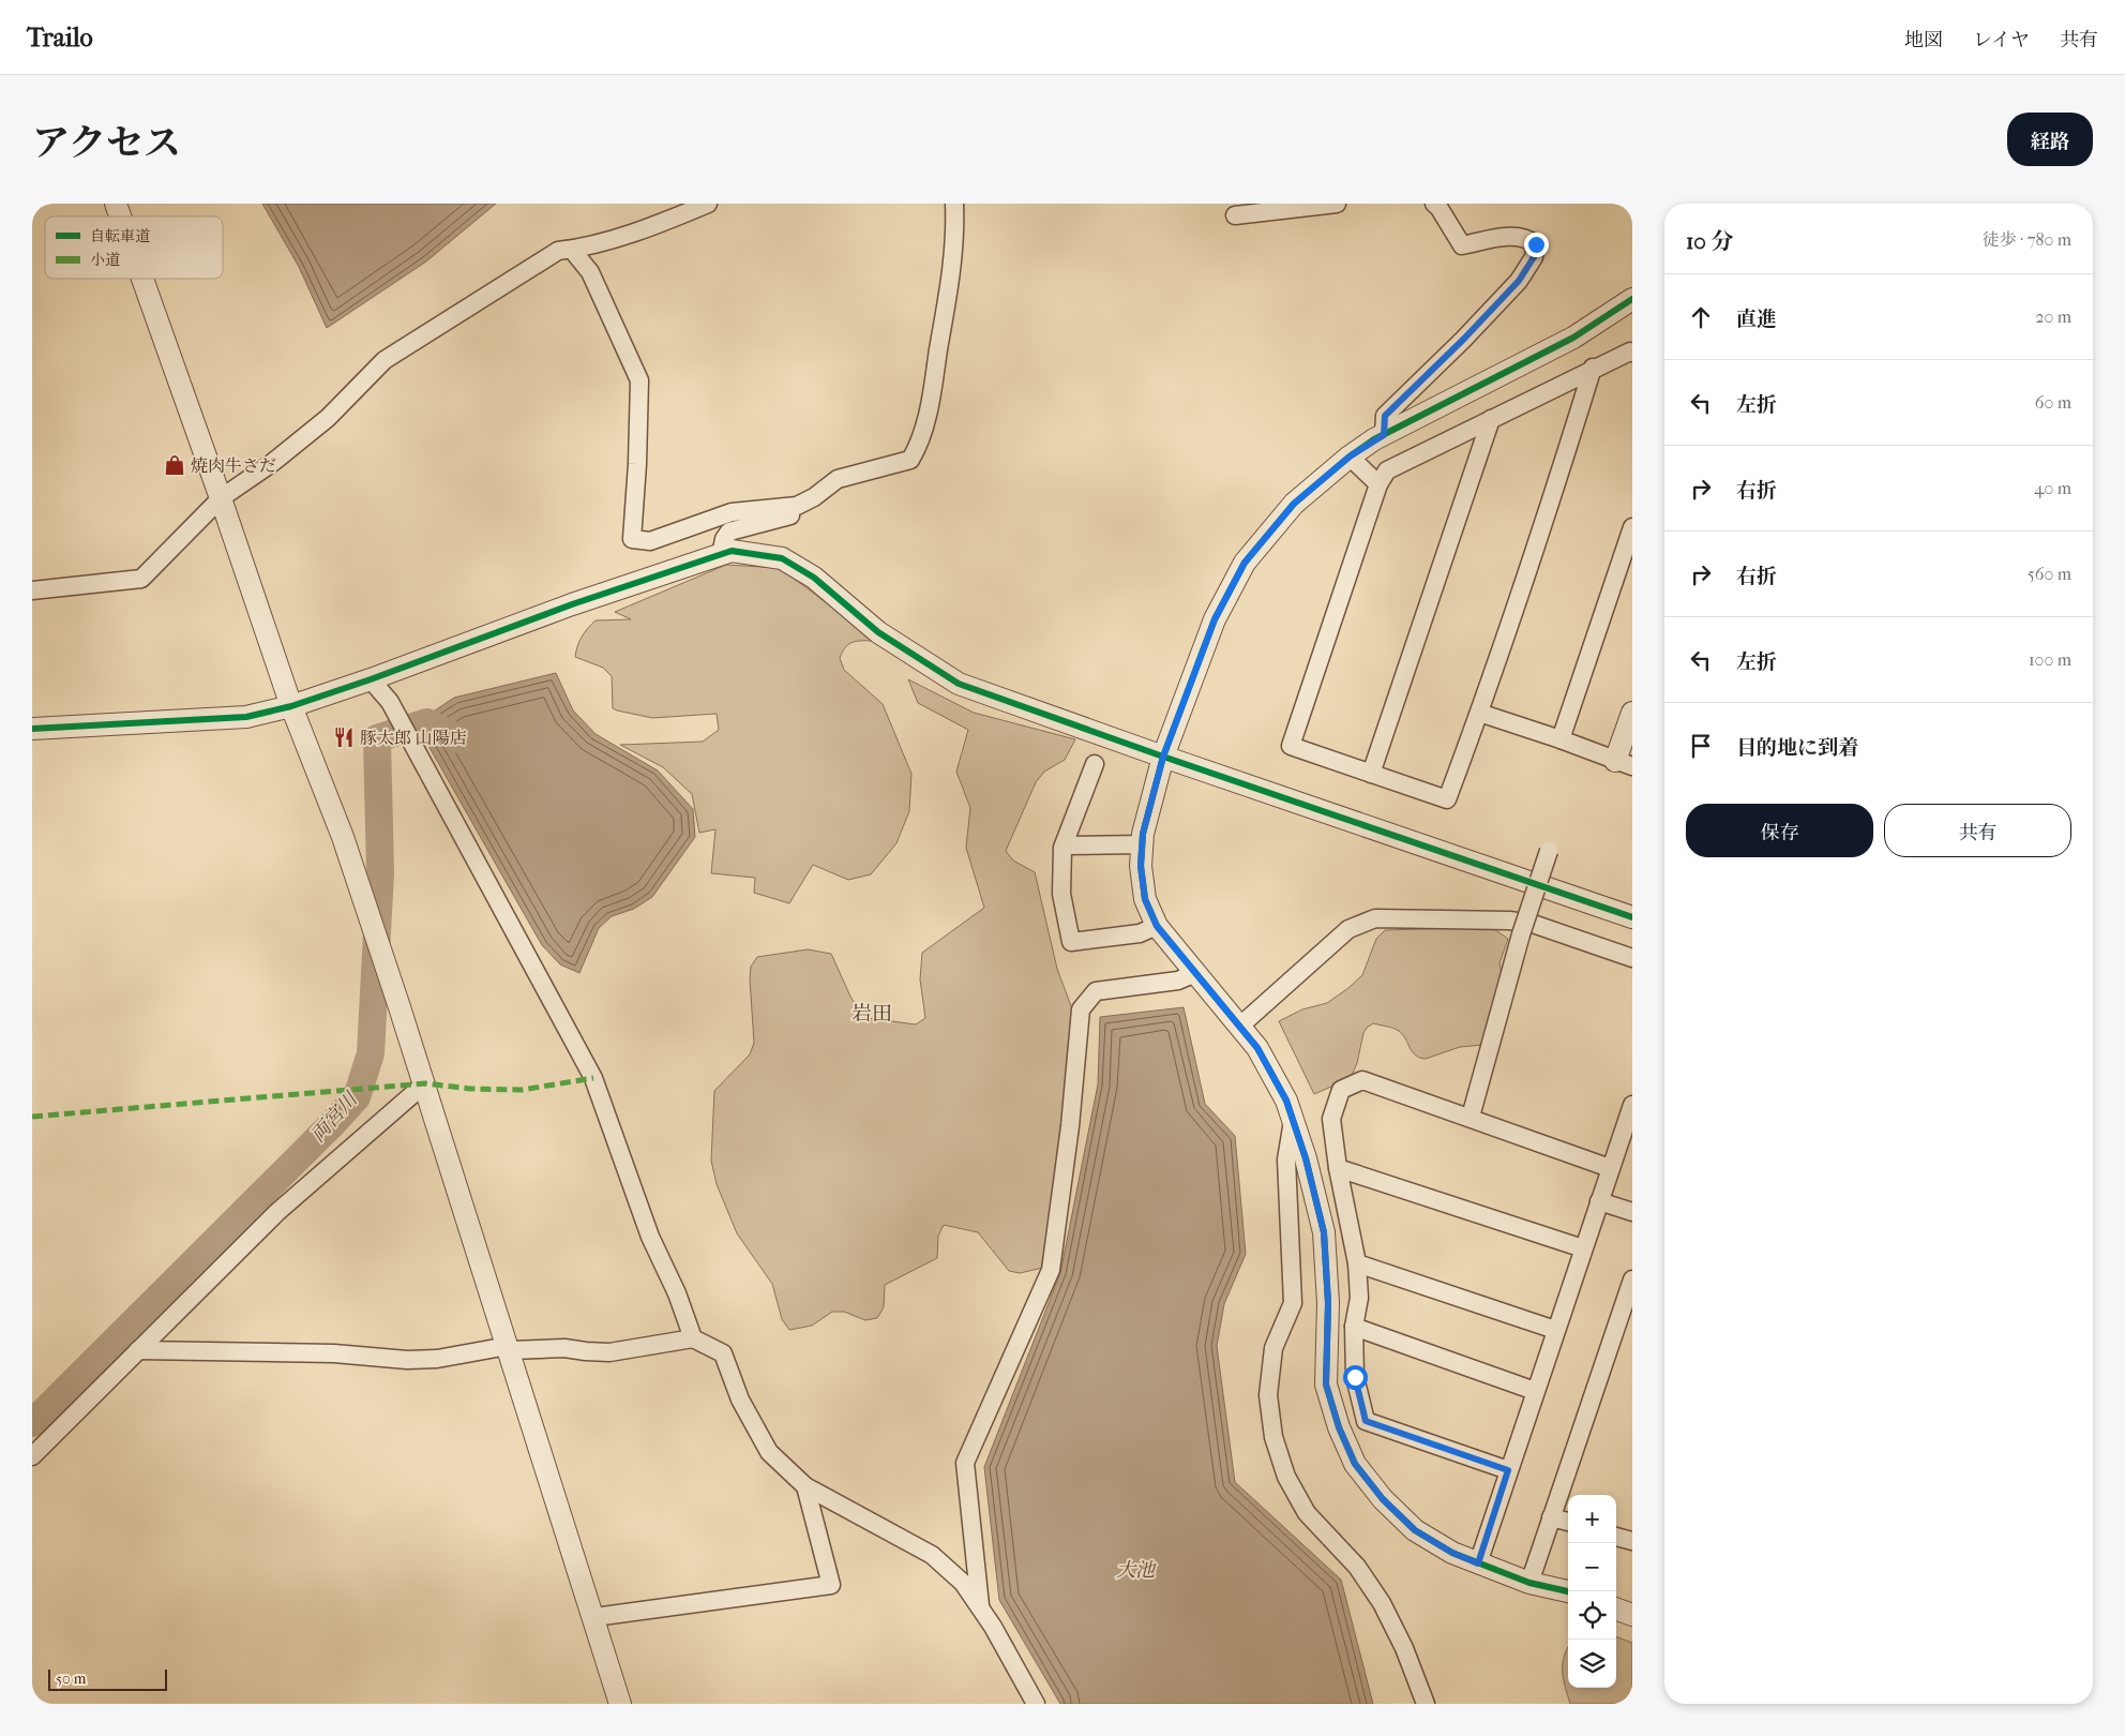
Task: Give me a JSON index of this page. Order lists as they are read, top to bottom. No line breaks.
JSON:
{"districts":["岩田"],"water":["両宮川","大池"],"places":{"shop":["焼肉牛さだ"],"restaurant":["豚太郎 山陽店"]},"legend":["自転車道","小道"],"scale_bar":"50 m","page":{"header":"Trailo","nav":["地図","レイヤ","共有"],"title":"アクセス","buttons":["経路",["保存","共有"]],"heading":["10 分","徒歩 · 780 m"],"list":[["直進","20 m"],["左折","60 m"],["右折","40 m"],["右折","560 m"],["左折","100 m"],"目的地に到着"],"map_buttons":["+","−"],"scale":"50 m"}}
